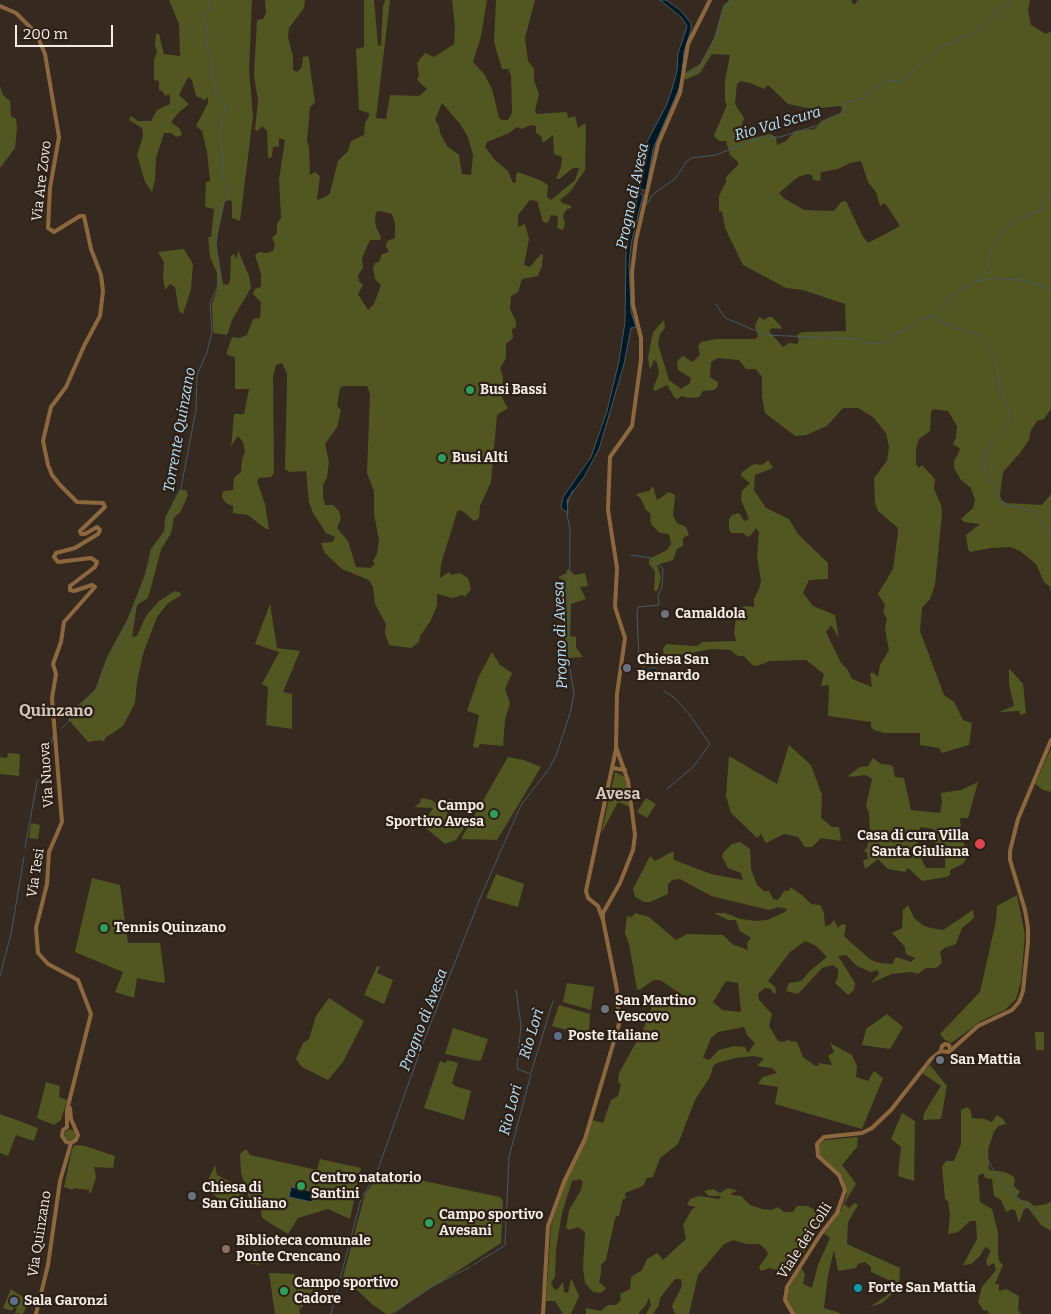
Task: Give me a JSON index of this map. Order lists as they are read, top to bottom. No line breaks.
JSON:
{"streets":{"street":["Via Are Zovo","Via Nuova","Via Tesi","Via Quinzano","Viale dei Colli"]},"crossings":[["Via Are Zovo","Via Nuova"],["Via Nuova","Via Tesi"],["Via Tesi","Via Quinzano"]],"districts":["Quinzano","Avesa"],"water":["Rio Val Scura","Progno di Avesa","Torrente Quinzano","Rio Lorì","Rio Lori"],"places":["Busi Bassi","Busi Alti","Camaldola","Chiesa San Bernardo","Campo Sportivo Avesa","Casa di cura Villa Santa Giuliana","Tennis Quinzano","San Martino Vescovo","Poste Italiane","San Mattia","Centro natatorio Santini","Chiesa di San Giuliano","Campo sportivo Avesani","Biblioteca comunale Ponte Crencano","Forte San Mattia","Campo sportivo Cadore","Sala Garonzi"],"scale_bar":"200 m"}
